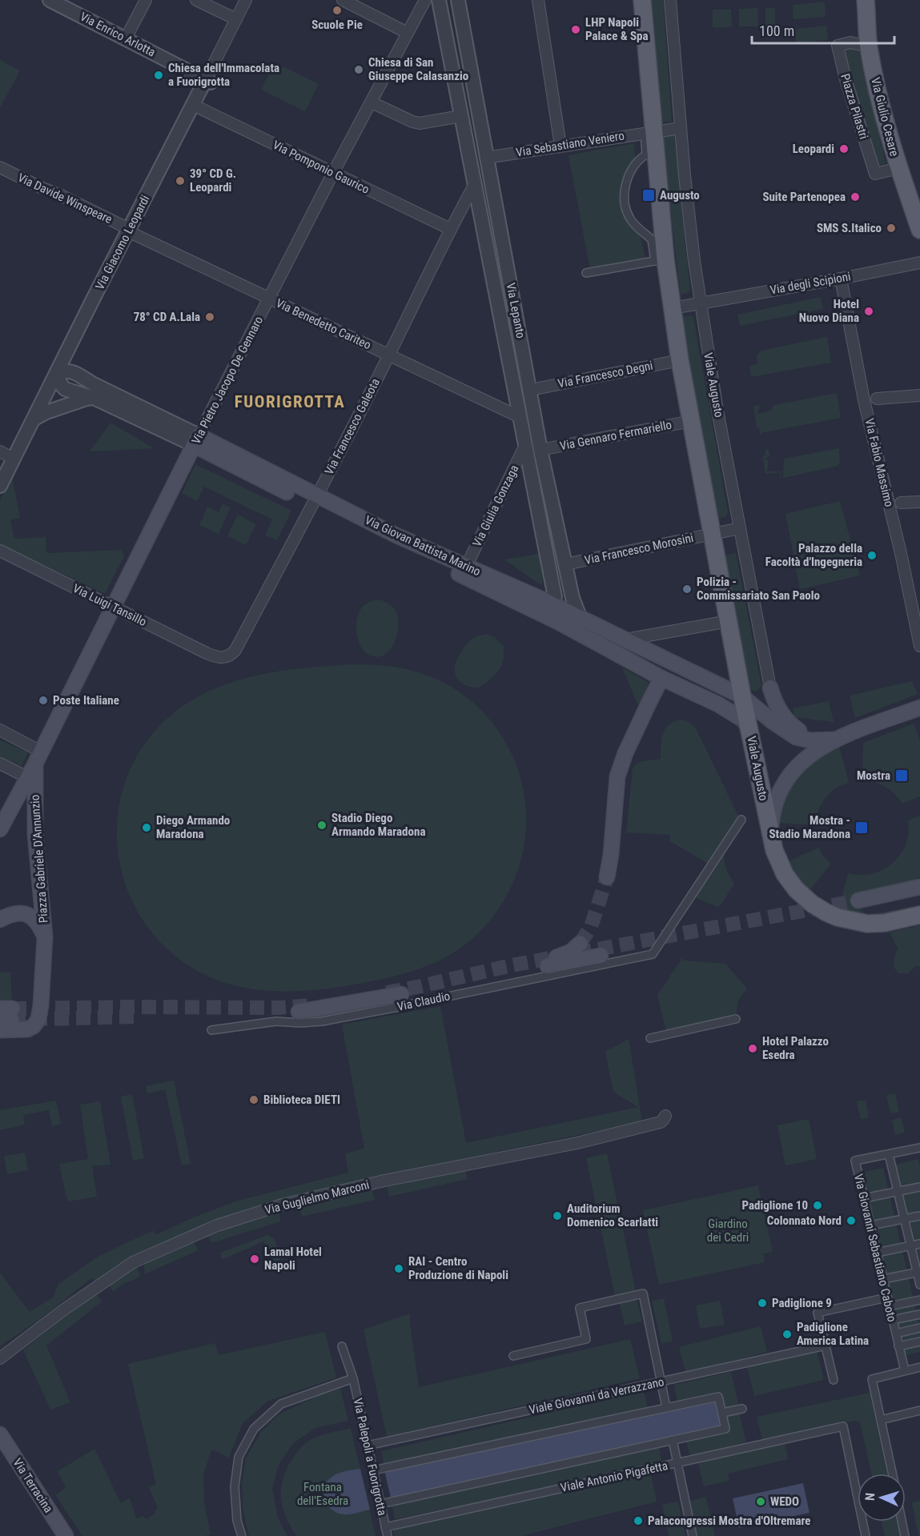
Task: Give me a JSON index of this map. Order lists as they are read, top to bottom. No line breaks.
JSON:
{"streets":{"main road":["Via Giulio Cesare","Via Pietro Jacopo De Gennaro","Viale Augusto","Via Giovan Battista Marino","Piazza Gabriele D'Annunzio","Via Claudio","Via Terracina"],"street":["Via Enrico Arlotta","Piazza Pilastri","Via Sebastiano Veniero","Via Pomponio Gaurico","Via Davide Winspeare","Via Giacomo Leopardi","Via degli Scipioni","Via Lepanto","Via Benedetto Cariteo","Via Francesco Degni","Via Francesco Galeota","Via Gennaro Fermariello","Via Fabio Massimo","Via Giulia Gonzaga","Via Francesco Morosini","Via Luigi Tansillo","Via Guglielmo Marconi","Via Giovanni Sebastiano Caboto","Viale Giovanni da Verrazzano","Via Palepoli a Fuorigrotta","Viale Antonio Pigafetta"]},"crossings":[["Via Enrico Arlotta","Via Giacomo Leopardi"],["Piazza Pilastri","Via Giulio Cesare"],["Via Sebastiano Veniero","Via Lepanto"],["Via Sebastiano Veniero","Viale Augusto"],["Via Pomponio Gaurico","Via Giacomo Leopardi"],["Via Pomponio Gaurico","Via Pietro Jacopo De Gennaro"],["Via Pomponio Gaurico","Via Francesco Galeota"],["Via Davide Winspeare","Via Giacomo Leopardi"],["Via Davide Winspeare","Via Benedetto Cariteo"],["Via Giacomo Leopardi","Via Benedetto Cariteo"],["Via Giacomo Leopardi","Via Giovan Battista Marino"],["Via degli Scipioni","Viale Augusto"],["Via degli Scipioni","Via Fabio Massimo"],["Via Lepanto","Via Benedetto Cariteo"],["Via Lepanto","Via Francesco Degni"],["Via Lepanto","Via Francesco Galeota"],["Via Lepanto","Via Gennaro Fermariello"],["Via Lepanto","Via Giulia Gonzaga"],["Via Lepanto","Via Giovan Battista Marino"],["Via Lepanto","Via Francesco Morosini"],["Via Benedetto Cariteo","Via Pietro Jacopo De Gennaro"],["Via Benedetto Cariteo","Via Francesco Galeota"],["Via Francesco Degni","Viale Augusto"],["Via Pietro Jacopo De Gennaro","Via Giovan Battista Marino"],["Via Pietro Jacopo De Gennaro","Via Luigi Tansillo"],["Via Pietro Jacopo De Gennaro","Piazza Gabriele D'Annunzio"],["Viale Augusto","Via Gennaro Fermariello"],["Viale Augusto","Via Giovan Battista Marino"],["Viale Augusto","Via Francesco Morosini"],["Via Francesco Galeota","Via Giovan Battista Marino"],["Via Francesco Galeota","Via Luigi Tansillo"],["Via Giulia Gonzaga","Via Giovan Battista Marino"],["Viale Giovanni da Verrazzano","Via Palepoli a Fuorigrotta"],["Via Palepoli a Fuorigrotta","Viale Antonio Pigafetta"]],"districts":["FUORIGROTTA"],"parks":["Giardino dei Cedri","Fontana dell'Esedra"],"places":{"other":["Scuole Pie","LHP Napoli Palace & Spa","Chiesa di San Giuseppe Calasanzio","Chiesa dell'Immacolata a Fuorigrotta","Leopardi","39° CD G. Leopardi","Suite Partenopea","SMS S.Italico","Hotel Nuovo Diana","78° CD A.Lala","Palazzo della Facoltà d'Ingegneria","Polizia - Commissariato San Paolo","Poste Italiane","Stadio Diego Armando Maradona","Diego Armando Maradona","Hotel Palazzo Esedra","Biblioteca DIETI","Padiglione 10","Auditorium Domenico Scarlatti","Colonnato Nord","Lamal Hotel Napoli","RAI - Centro Produzione di Napoli","Padiglione 9","Padiglione America Latina","WEDO","Palacongressi Mostra d'Oltremare"],"transit":["Augusto","Mostra","Mostra - Stadio Maradona"]},"scale_bar":"100 m","north":"left"}
